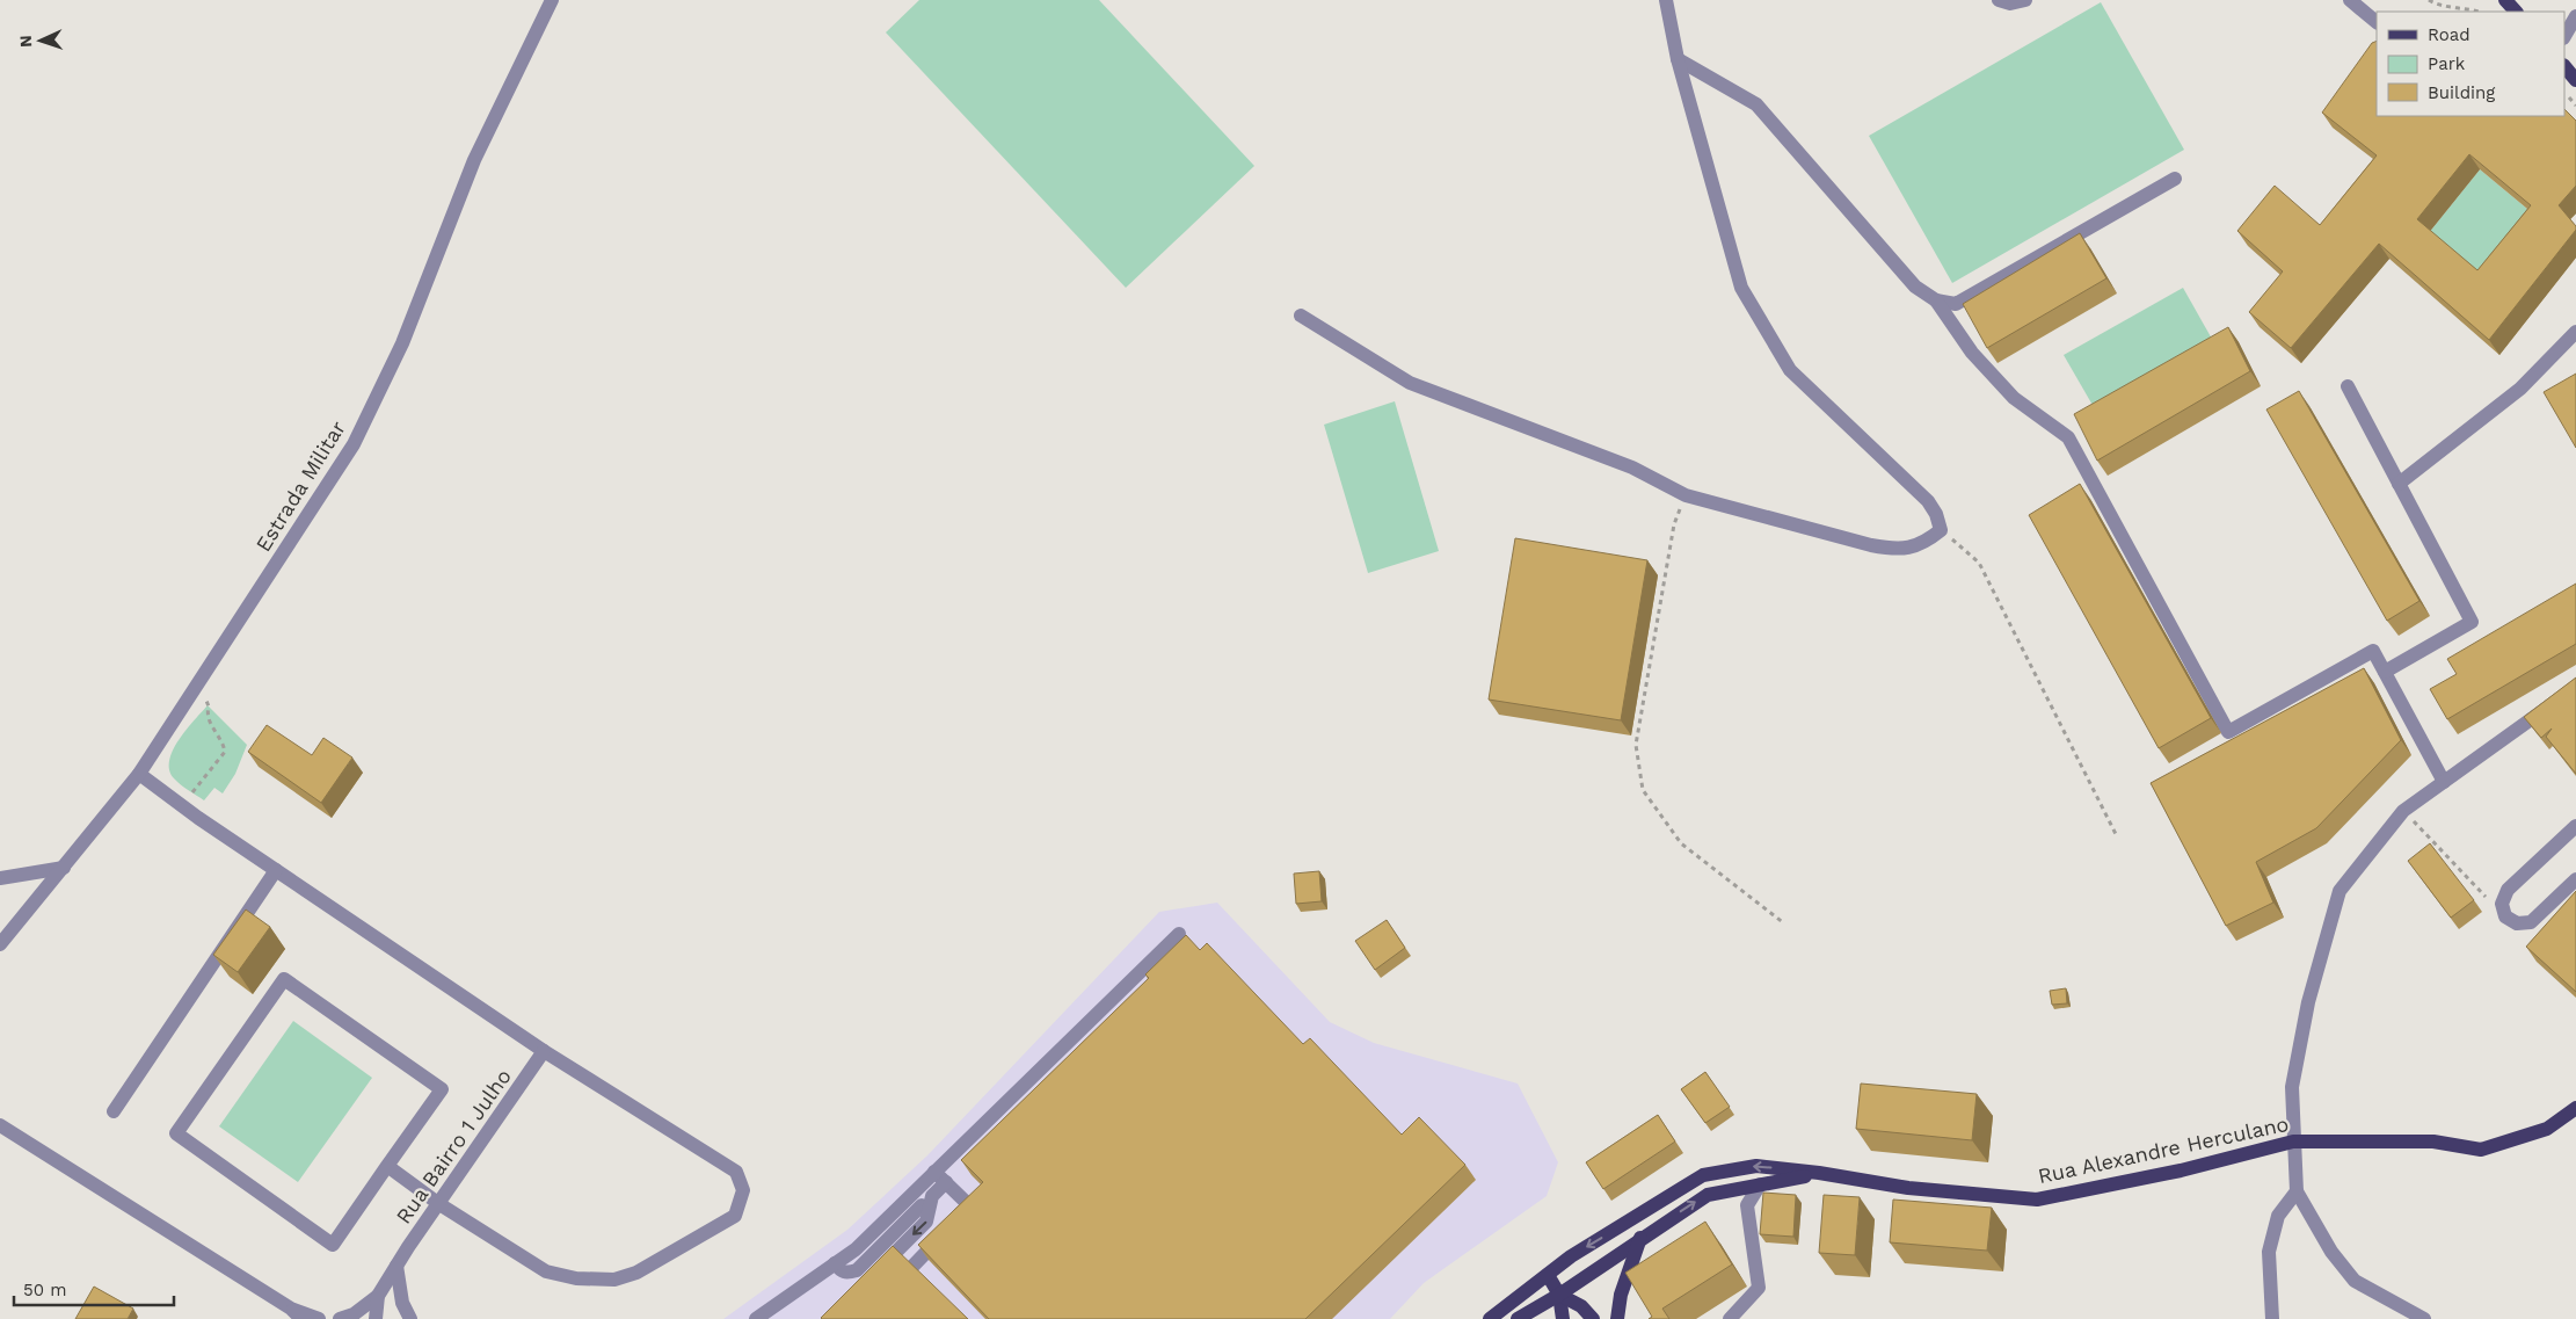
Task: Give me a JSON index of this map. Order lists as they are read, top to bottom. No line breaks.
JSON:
{"streets":{"main road":["Rua Alexandre Herculano"],"street":["Estrada Militar","Rua Bairro 1 Julho"]},"legend":["Road","Park","Building"],"scale_bar":"50 m","north":"left"}
